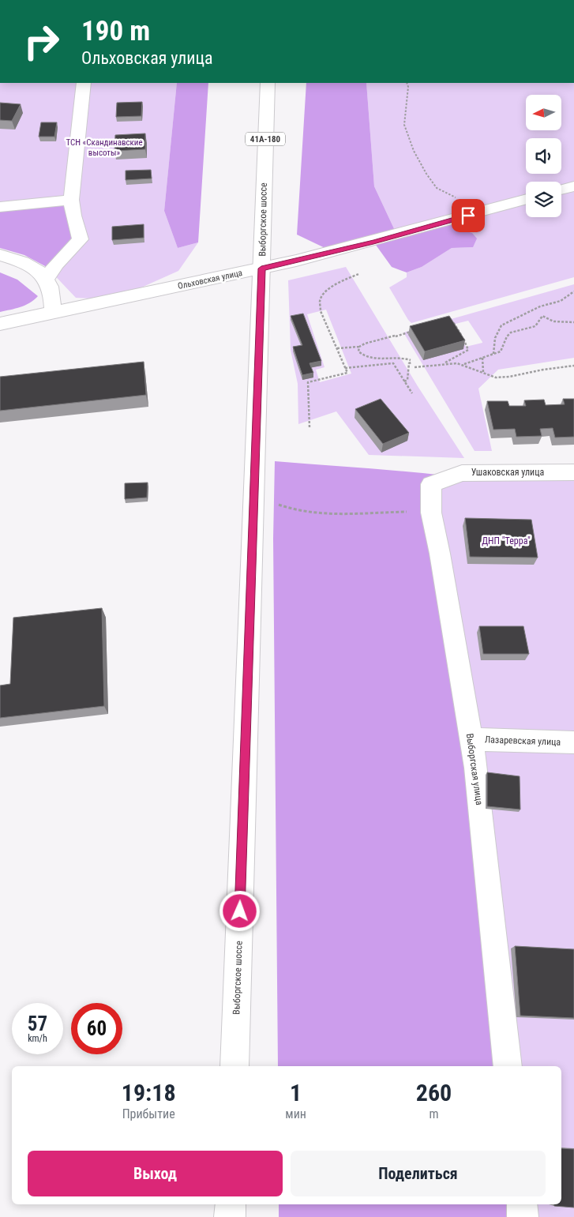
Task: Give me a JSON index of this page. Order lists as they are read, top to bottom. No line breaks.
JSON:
{"streets":{"street":["41А-180","Выборгское шоссе","Ольховская улица","Ушаковская улица","Лазаревская улица","Выборгская улица"]},"crossings":[["Выборгское шоссе","Ольховская улица"],["Ушаковская улица","Выборгская улица"],["Лазаревская улица","Выборгская улица"]],"parks":["ТСН «Скандинавские высоты»","ДНП \"Терра\""],"north":"left","page":{"turn":["190 m","Ольховская улица"],"speed":"57 km/h","limit":"60","eta":["19:18","Прибытие","1","мин","260","m"],"buttons":["Выход","Поделиться"]}}
